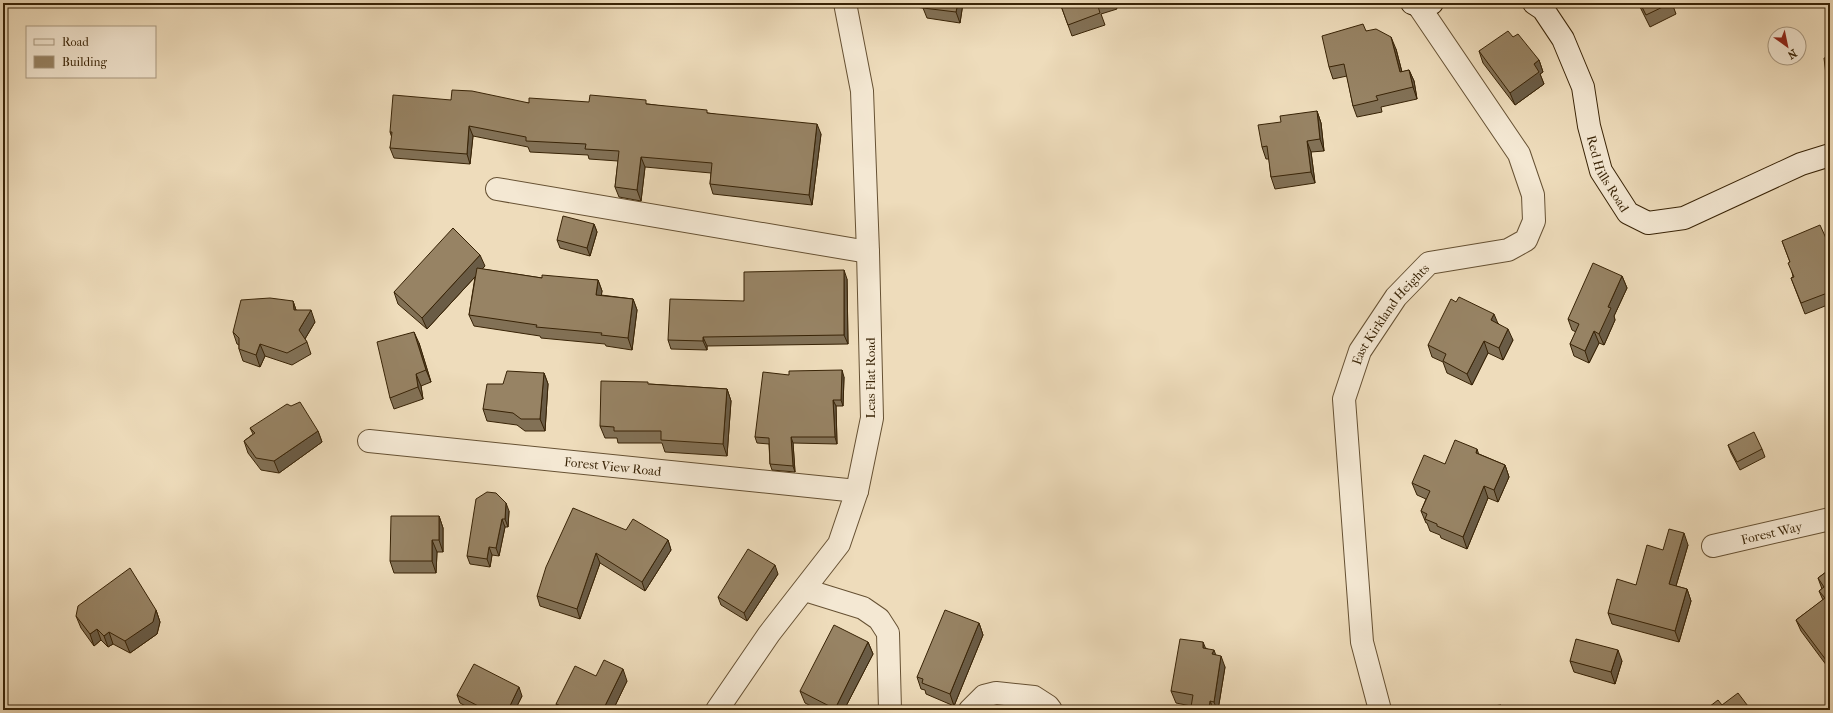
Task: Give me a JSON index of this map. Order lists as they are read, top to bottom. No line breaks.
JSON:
{"streets":{"street":["Red Hills Road","East Kirkland Heights","Leas Flat Road","Forest View Road","Forest Way"]},"crossings":[["Leas Flat Road","Forest View Road"]],"legend":["Road","Building"],"north":"bottom right"}
